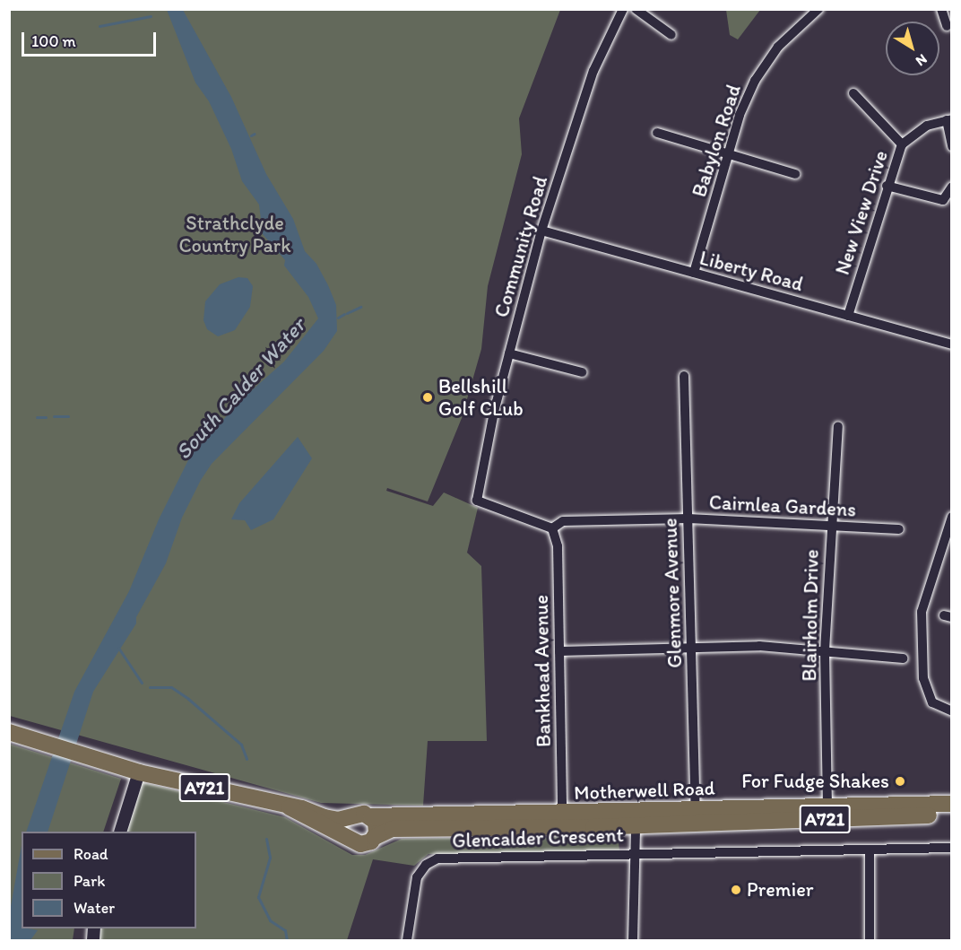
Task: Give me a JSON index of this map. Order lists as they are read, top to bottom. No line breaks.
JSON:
{"streets":{"main road":["A721","Motherwell Road"],"street":["Babylon Road","New View Drive","Community Road","Liberty Road","Cairnlea Gardens","Glenmore Avenue","Blairholm Drive","Bankhead Avenue","Glencalder Crescent"]},"crossings":[["Babylon Road","Liberty Road"],["New View Drive","Liberty Road"],["Community Road","Liberty Road"],["Community Road","Cairnlea Gardens"],["Community Road","Bankhead Avenue"],["Cairnlea Gardens","Glenmore Avenue"],["Cairnlea Gardens","Blairholm Drive"],["Cairnlea Gardens","Bankhead Avenue"],["Glenmore Avenue","Motherwell Road"],["Blairholm Drive","Motherwell Road"],["Bankhead Avenue","Motherwell Road"],["A721","Motherwell Road"]],"water":["South Calder Water"],"parks":["Strathclyde Country Park"],"places":["Bellshill Golf CLub","For Fudge Shakes","Premier"],"legend":["Road","Park","Water"],"scale_bar":"100 m","north":"bottom right"}
